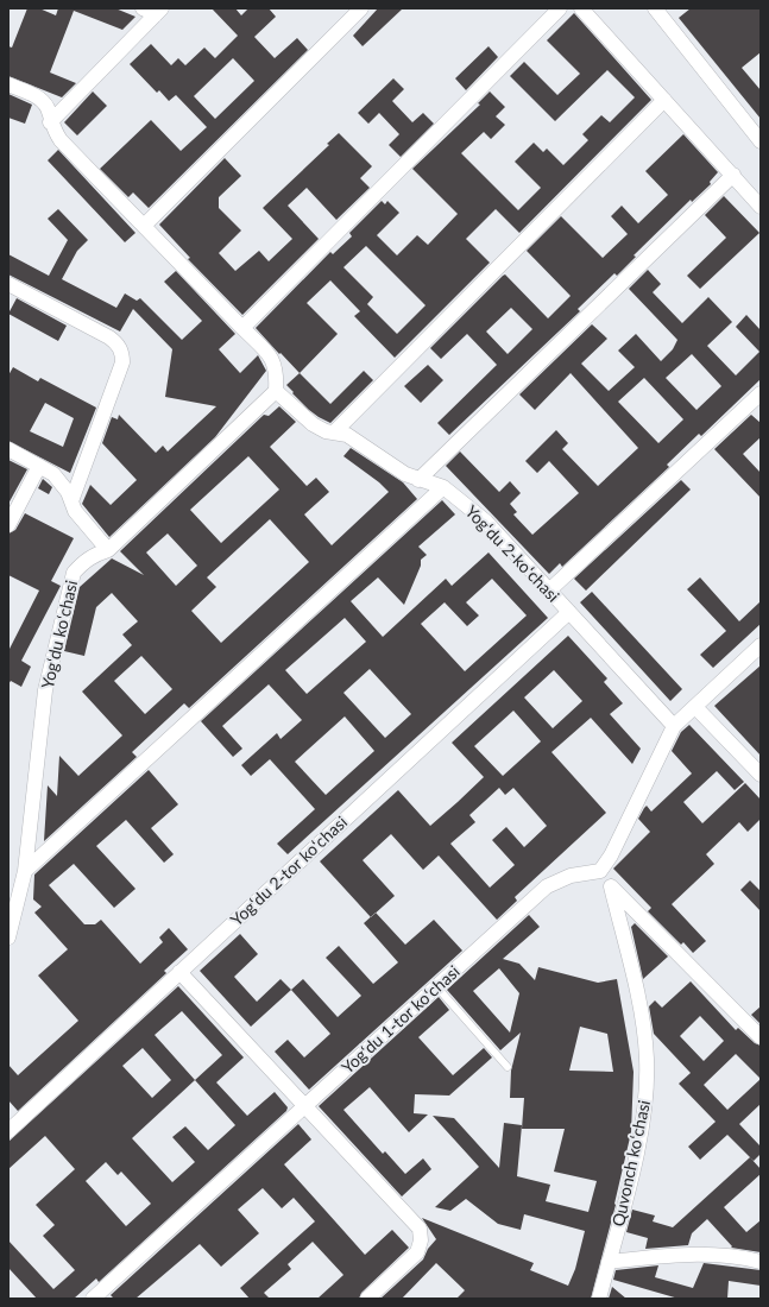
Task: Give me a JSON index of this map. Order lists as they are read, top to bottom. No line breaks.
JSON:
{"streets":{"street":["Yogʻdu 2-koʻchasi","Yogʻdu koʻchasi","Yogʻdu 2-tor koʻchasi","Yogʻdu 1-tor koʻchasi","Quvonch koʻchasi"]},"crossings":[["Yogʻdu 2-koʻchasi","Yogʻdu koʻchasi"],["Yogʻdu 2-koʻchasi","Yogʻdu 2-tor koʻchasi"]]}
